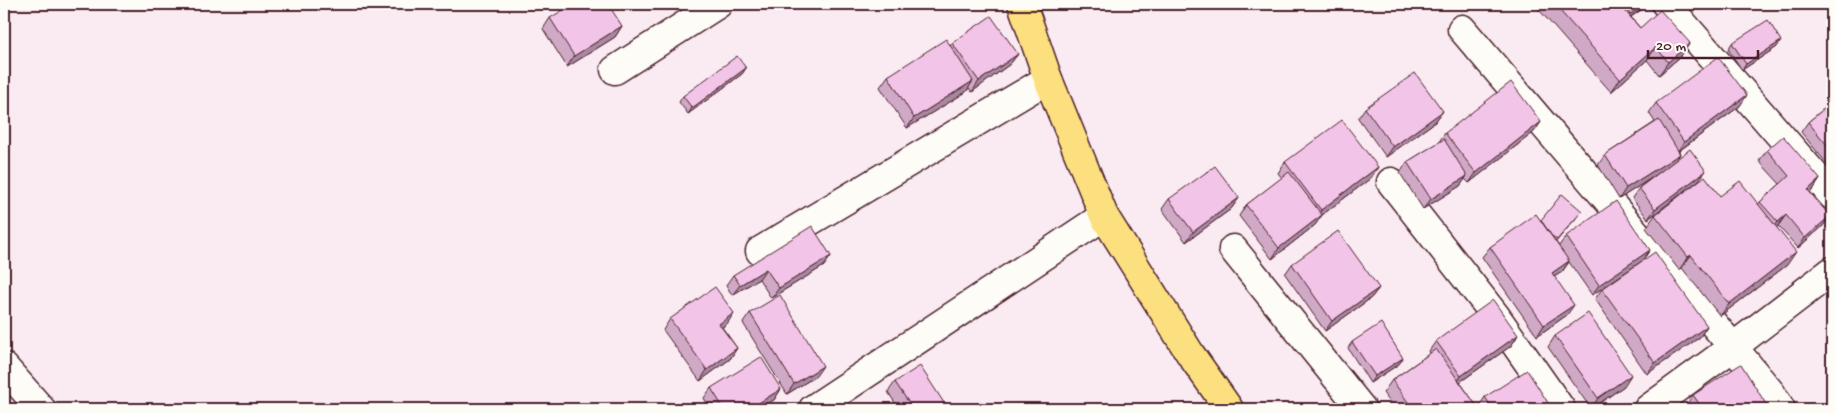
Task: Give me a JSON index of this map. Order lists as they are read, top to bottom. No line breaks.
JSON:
{"scale_bar":"20 m"}
